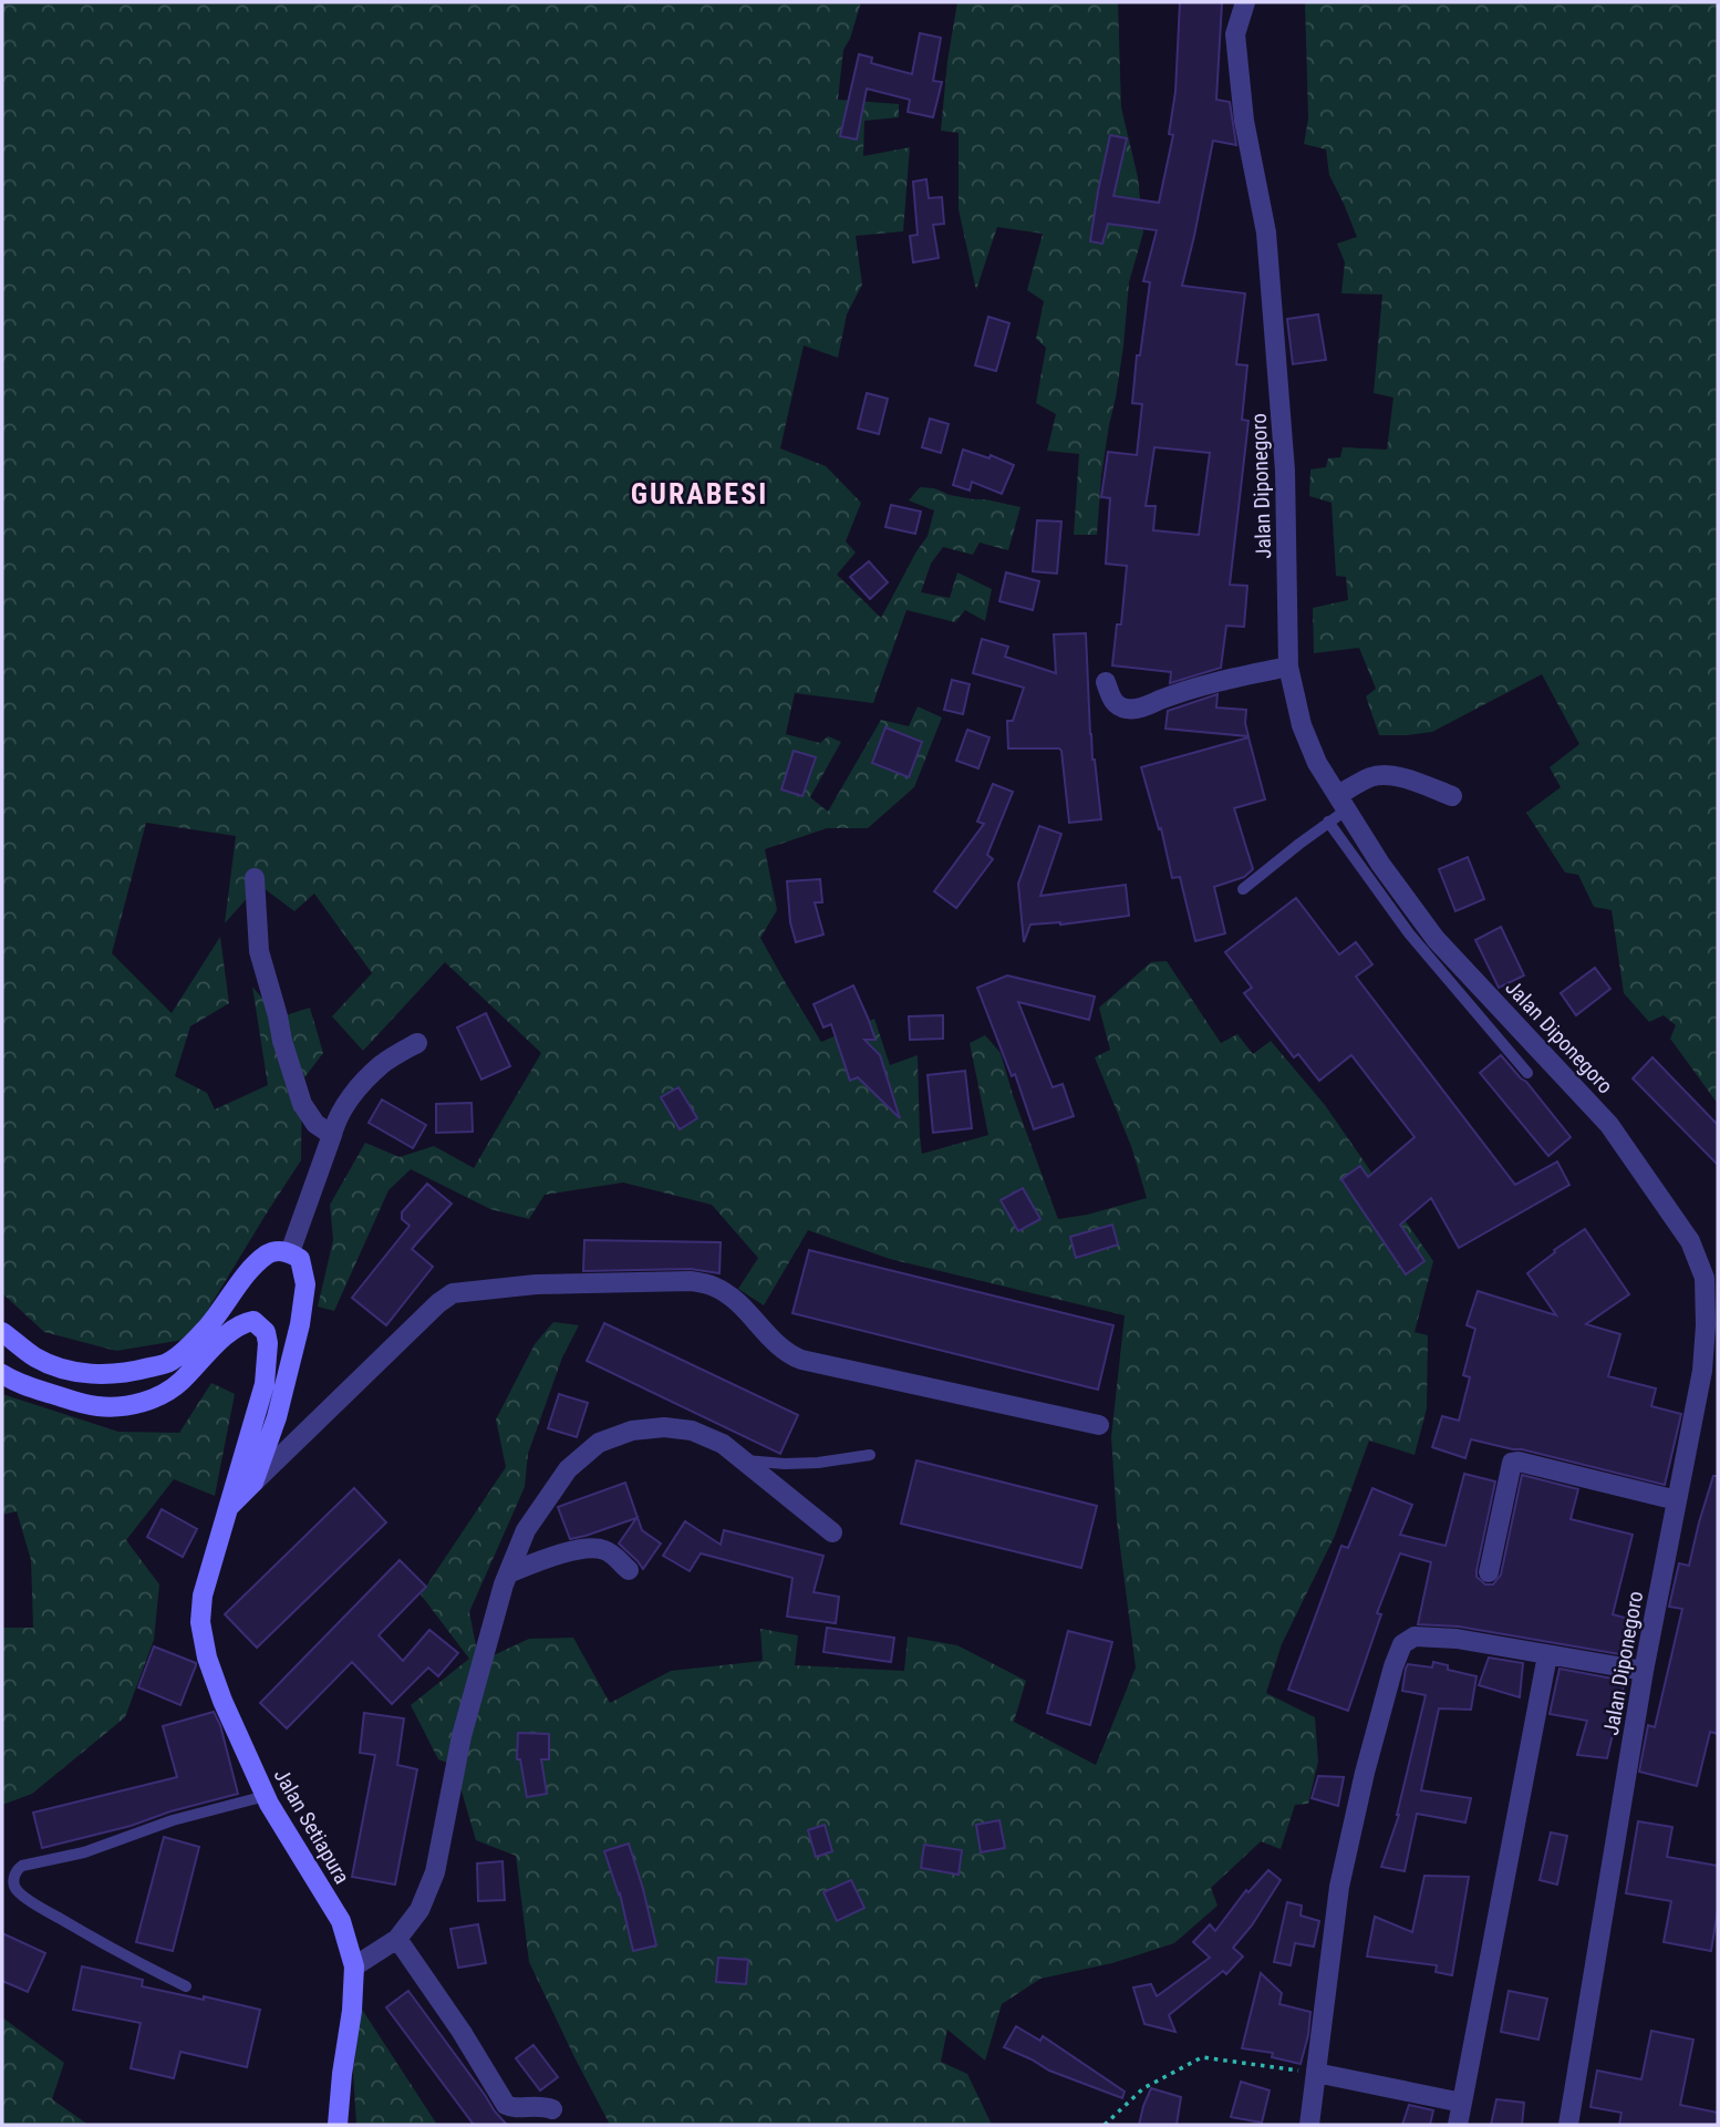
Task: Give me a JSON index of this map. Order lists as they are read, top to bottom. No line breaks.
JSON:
{"streets":{"street":["Jalan Diponegoro","Jalan Setiapura"]},"districts":["GURABESI"]}
